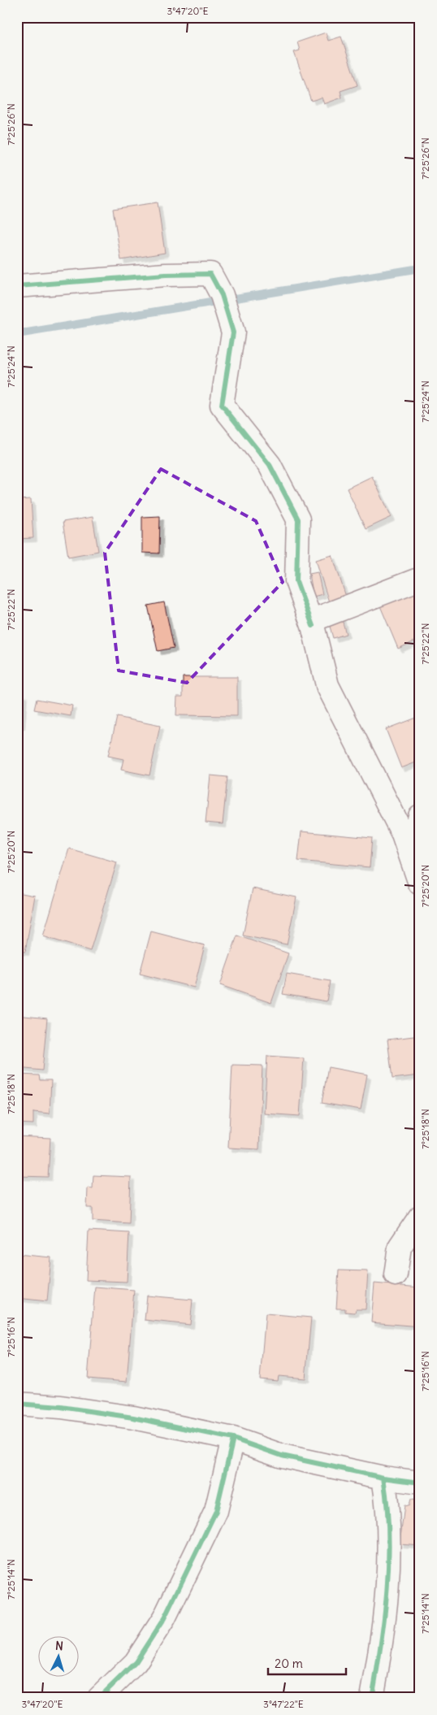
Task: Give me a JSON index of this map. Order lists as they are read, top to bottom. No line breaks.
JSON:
{"scale_bar":"20 m","north":"top","coordinates":["3°47'20\"E","7°25'26\"N","7°25'24\"N","7°25'22\"N","7°25'20\"N","7°25'18\"N","7°25'16\"N","7°25'14\"N","3°47'22\"E"]}
